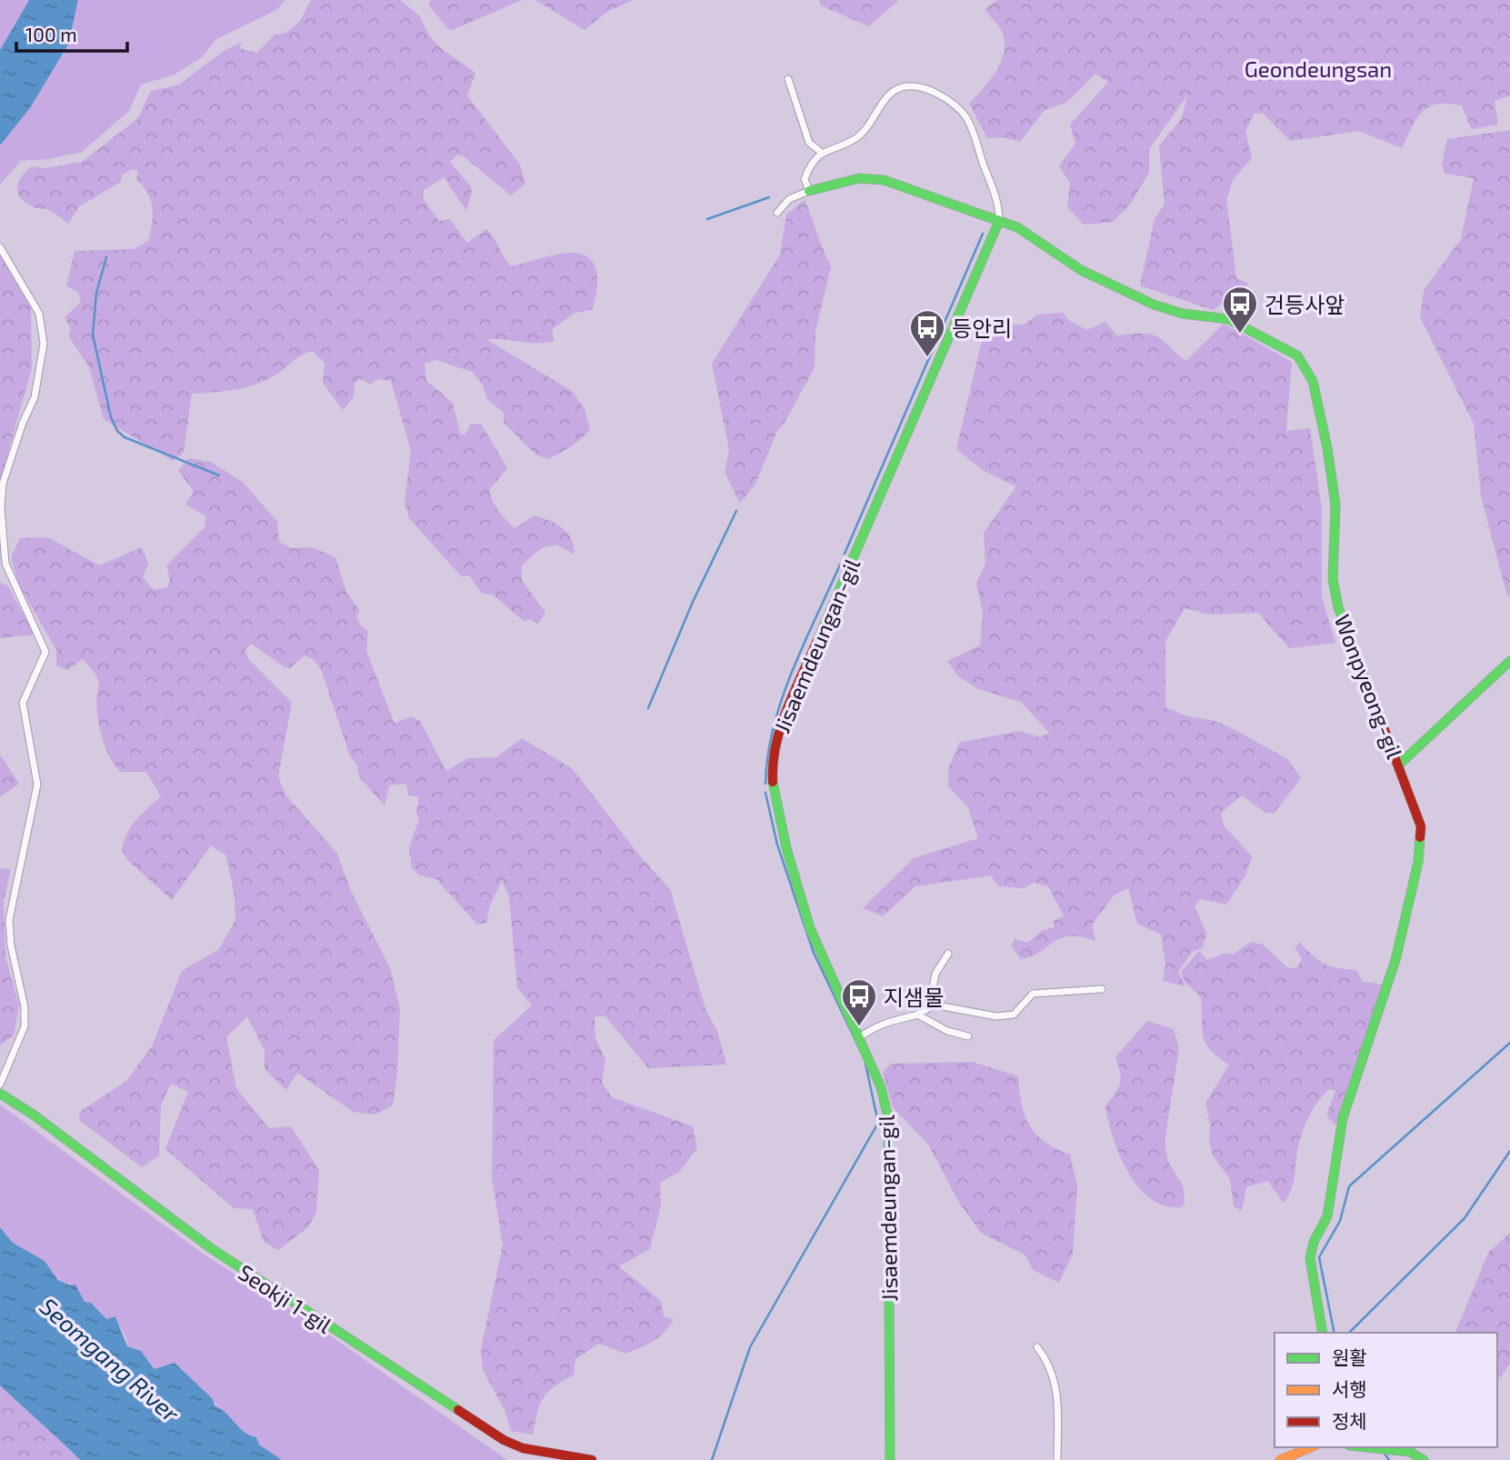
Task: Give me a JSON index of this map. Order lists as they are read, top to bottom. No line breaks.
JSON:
{"streets":{"street":["Jisaemdeungan-gil","Wonpyeong-gil","Seokji 1-gil"]},"crossings":[["Jisaemdeungan-gil","Wonpyeong-gil"]],"water":["Seomgang River"],"parks":["Geondeungsan"],"places":{"bus stop":["건등사앞","등안리","지샘물"]},"legend":["원활","서행","정체"],"scale_bar":"100 m"}
